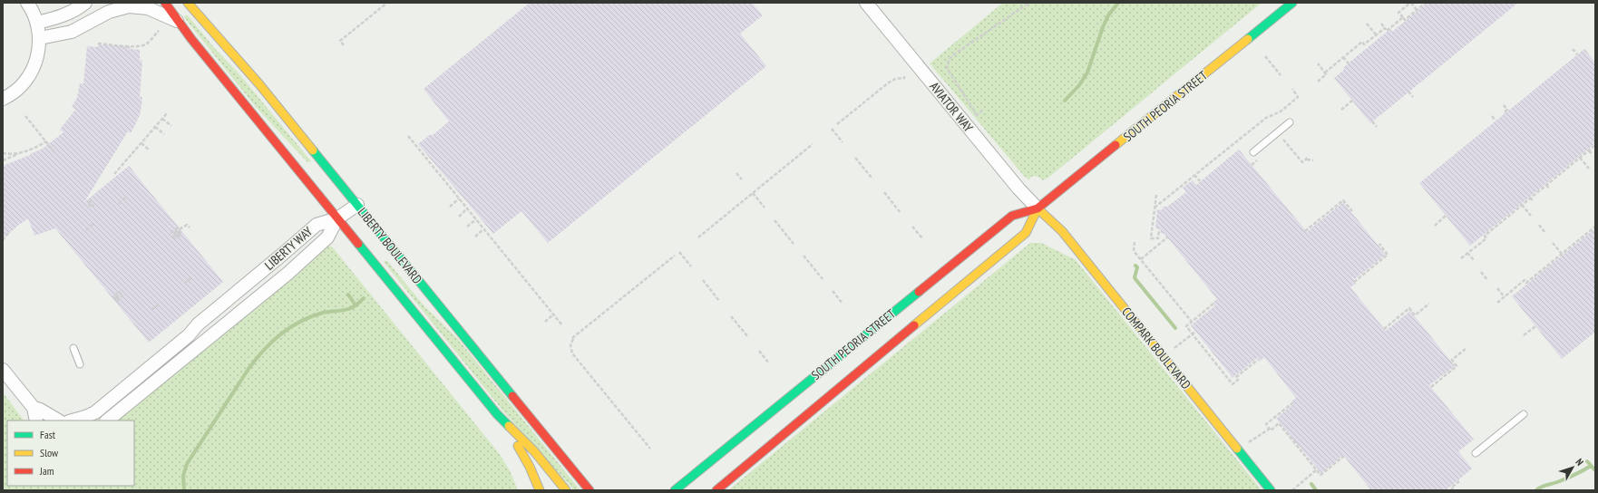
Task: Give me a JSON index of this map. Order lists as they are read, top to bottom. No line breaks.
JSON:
{"streets":{"street":["SOUTH PEORIA STREET","AVIATOR WAY","LIBERTY BOULEVARD","LIBERTY WAY","COMPARK BOULEVARD"]},"crossings":[["SOUTH PEORIA STREET","AVIATOR WAY"],["SOUTH PEORIA STREET","COMPARK BOULEVARD"],["AVIATOR WAY","COMPARK BOULEVARD"],["LIBERTY BOULEVARD","LIBERTY WAY"]],"legend":["Fast","Slow","Jam"],"north":"top right"}
